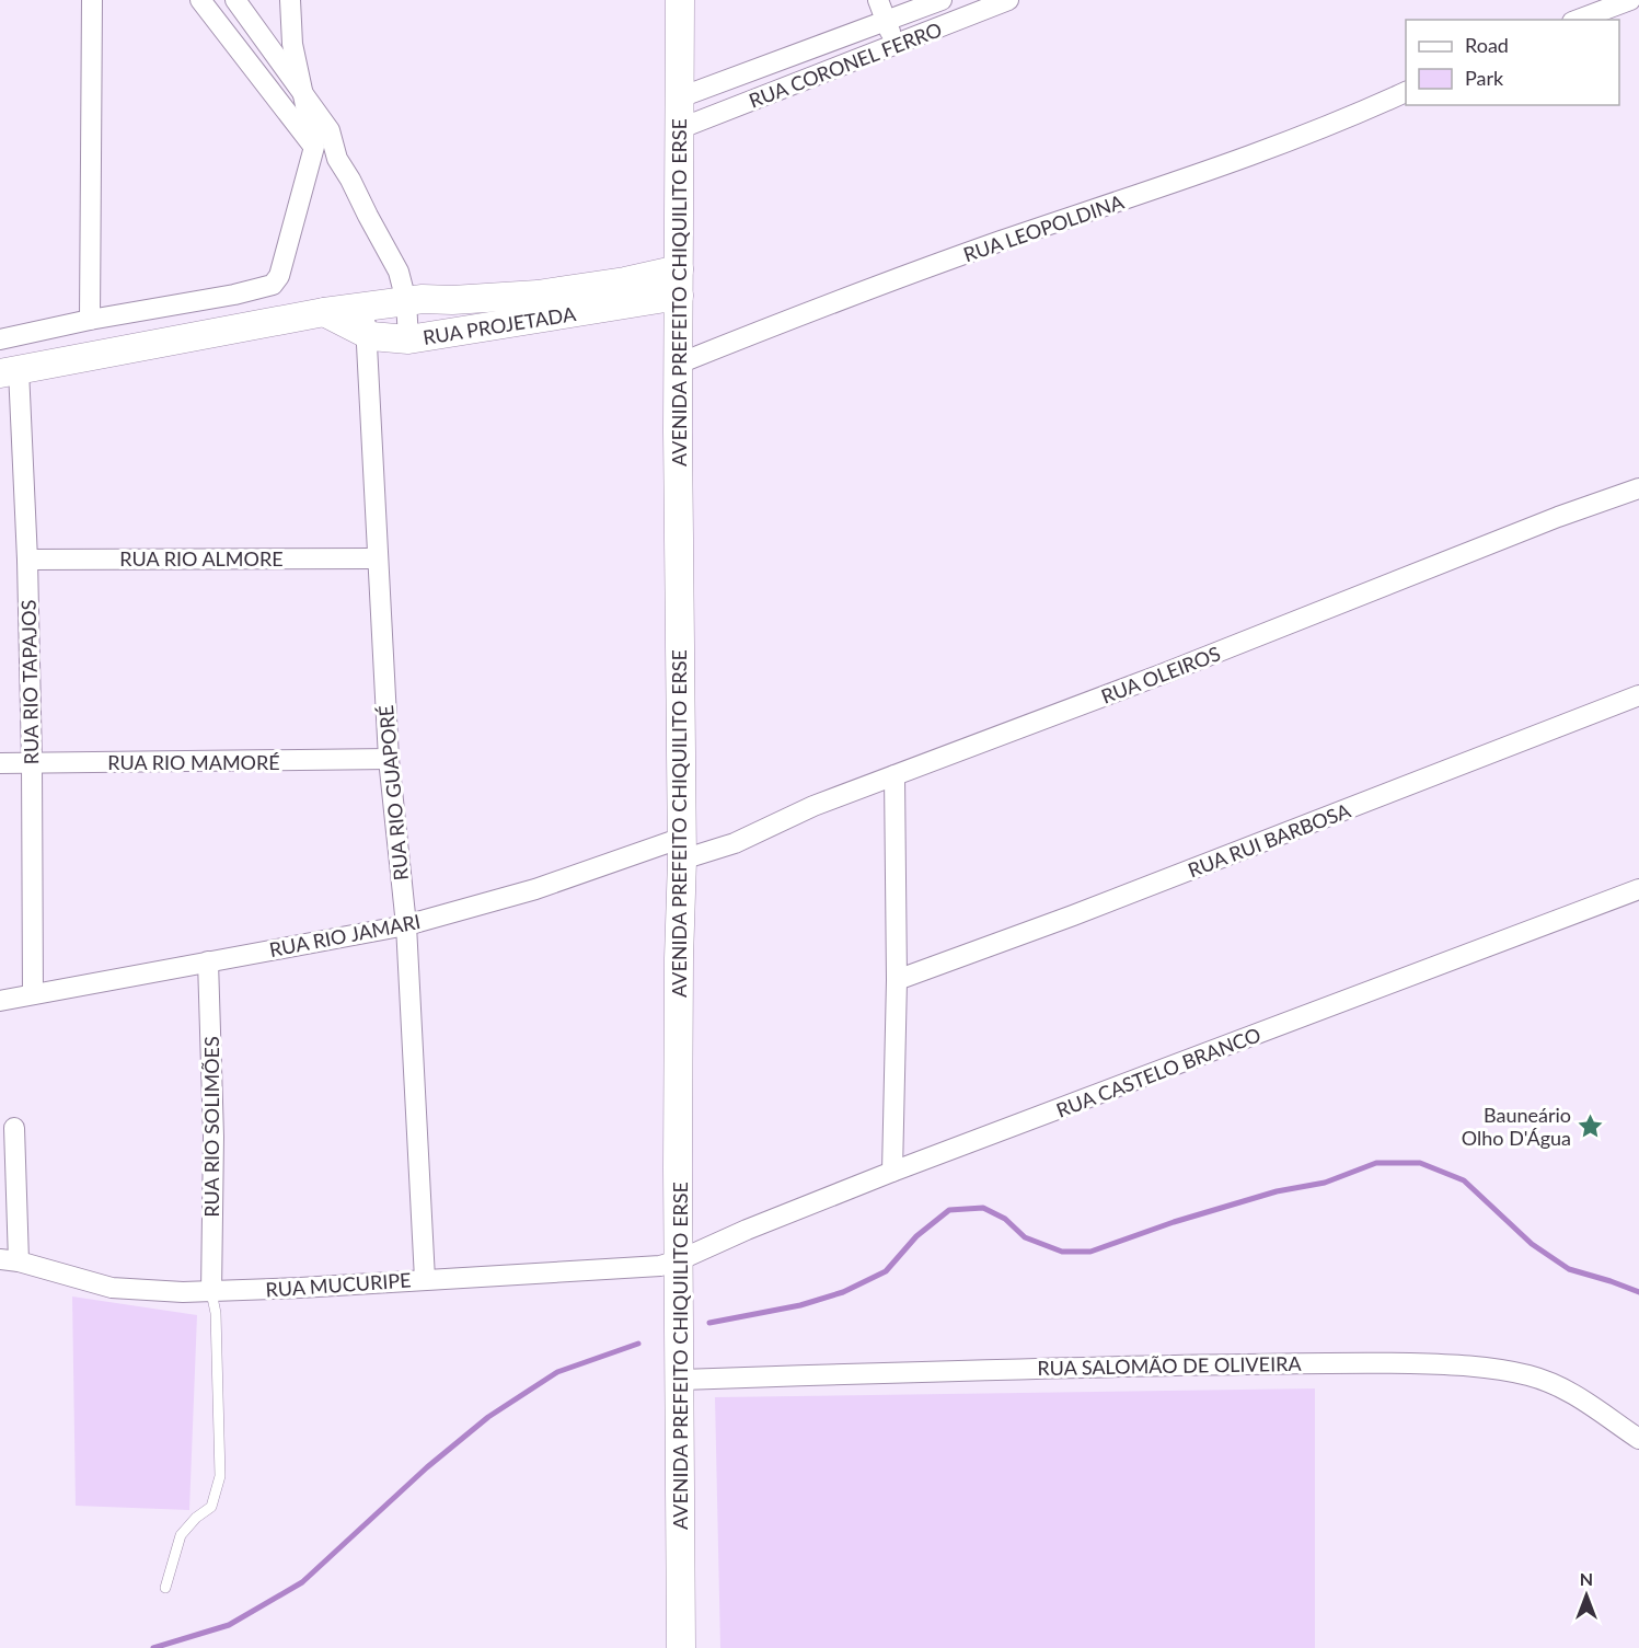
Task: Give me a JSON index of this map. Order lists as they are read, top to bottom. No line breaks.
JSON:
{"streets":{"street":["RUA CORONEL FERRO","RUA LEOPOLDINA","AVENIDA PREFEITO CHIQUILITO ERSE","RUA PROJETADA","RUA RIO ALMORE","RUA OLEIROS","RUA RIO TAPAJOS","RUA RIO MAMORÉ","RUA RIO GUAPORÉ","RUA RUI BARBOSA","RUA RIO JAMARI","RUA CASTELO BRANCO","RUA RIO SOLIMÕES","RUA MUCURIPE","RUA SALOMÃO DE OLIVEIRA"]},"crossings":[["RUA CORONEL FERRO","AVENIDA PREFEITO CHIQUILITO ERSE"],["RUA LEOPOLDINA","AVENIDA PREFEITO CHIQUILITO ERSE"],["AVENIDA PREFEITO CHIQUILITO ERSE","RUA PROJETADA"],["AVENIDA PREFEITO CHIQUILITO ERSE","RUA OLEIROS"],["AVENIDA PREFEITO CHIQUILITO ERSE","RUA RIO JAMARI"],["AVENIDA PREFEITO CHIQUILITO ERSE","RUA CASTELO BRANCO"],["AVENIDA PREFEITO CHIQUILITO ERSE","RUA MUCURIPE"],["AVENIDA PREFEITO CHIQUILITO ERSE","RUA SALOMÃO DE OLIVEIRA"],["RUA PROJETADA","RUA RIO TAPAJOS"],["RUA PROJETADA","RUA RIO GUAPORÉ"],["RUA RIO ALMORE","RUA RIO TAPAJOS"],["RUA RIO ALMORE","RUA RIO GUAPORÉ"],["RUA OLEIROS","RUA RIO JAMARI"],["RUA RIO TAPAJOS","RUA RIO MAMORÉ"],["RUA RIO TAPAJOS","RUA RIO JAMARI"],["RUA RIO MAMORÉ","RUA RIO GUAPORÉ"],["RUA RIO GUAPORÉ","RUA RIO JAMARI"],["RUA RIO GUAPORÉ","RUA MUCURIPE"],["RUA RIO JAMARI","RUA RIO SOLIMÕES"],["RUA CASTELO BRANCO","RUA MUCURIPE"],["RUA RIO SOLIMÕES","RUA MUCURIPE"]],"places":{"place":["Bauneário Olho D'Água"]},"legend":["Road","Park"],"north":"top"}
